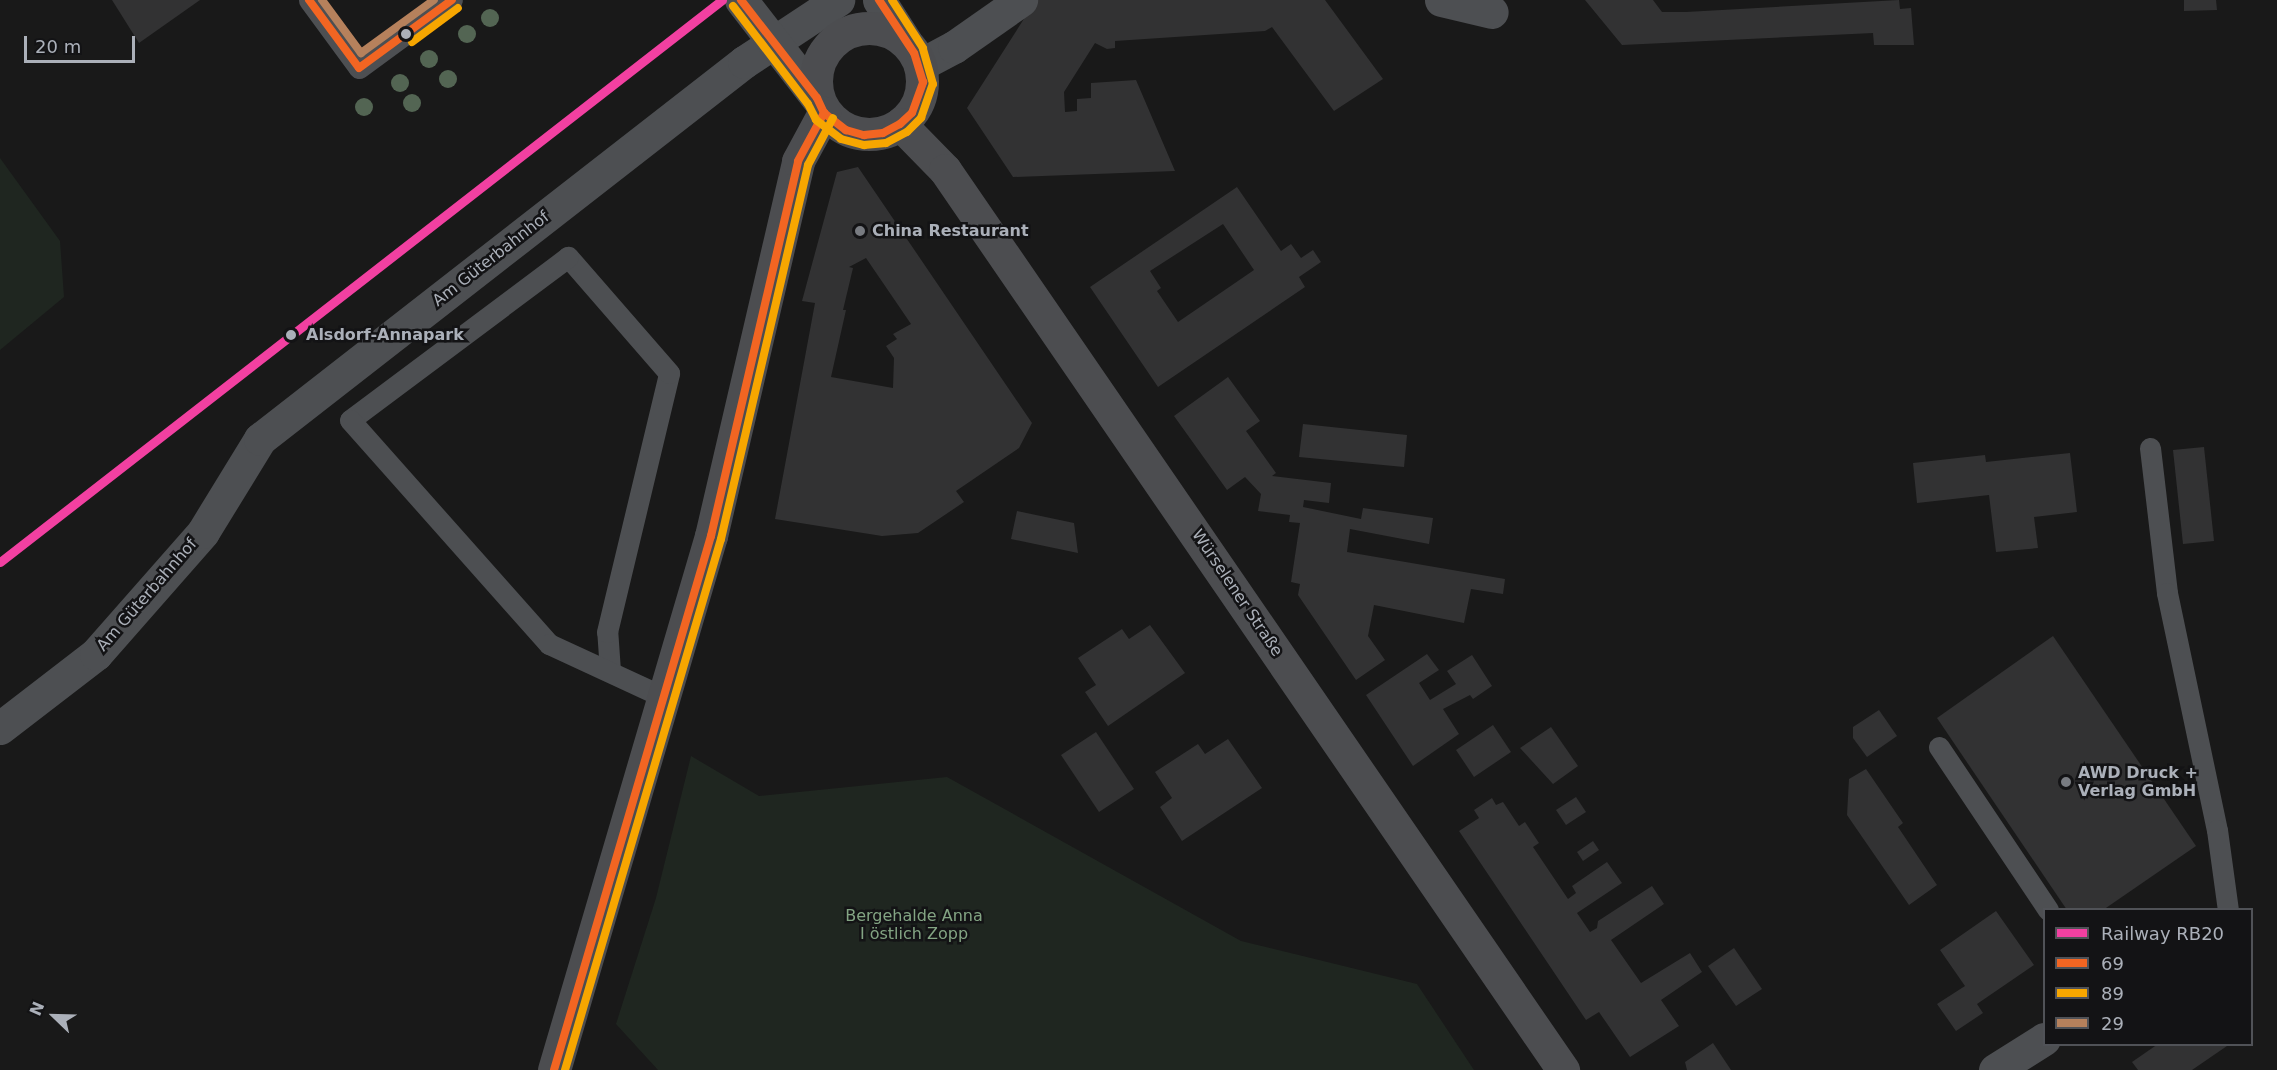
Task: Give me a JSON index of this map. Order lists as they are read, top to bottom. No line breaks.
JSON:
{"streets":{"main road":["Würselener Straße"],"street":["Am Güterbahnhof"]},"parks":["Bergehalde Anna I östlich Zopp"],"places":["China Restaurant","Alsdorf-Annapark","AWD Druck + Verlag GmbH"],"lines":["rail line RB20","transit line 69","transit line 89","transit line 29"],"legend":["Railway RB20","69","89","29"],"scale_bar":"20 m","north":"top left"}
